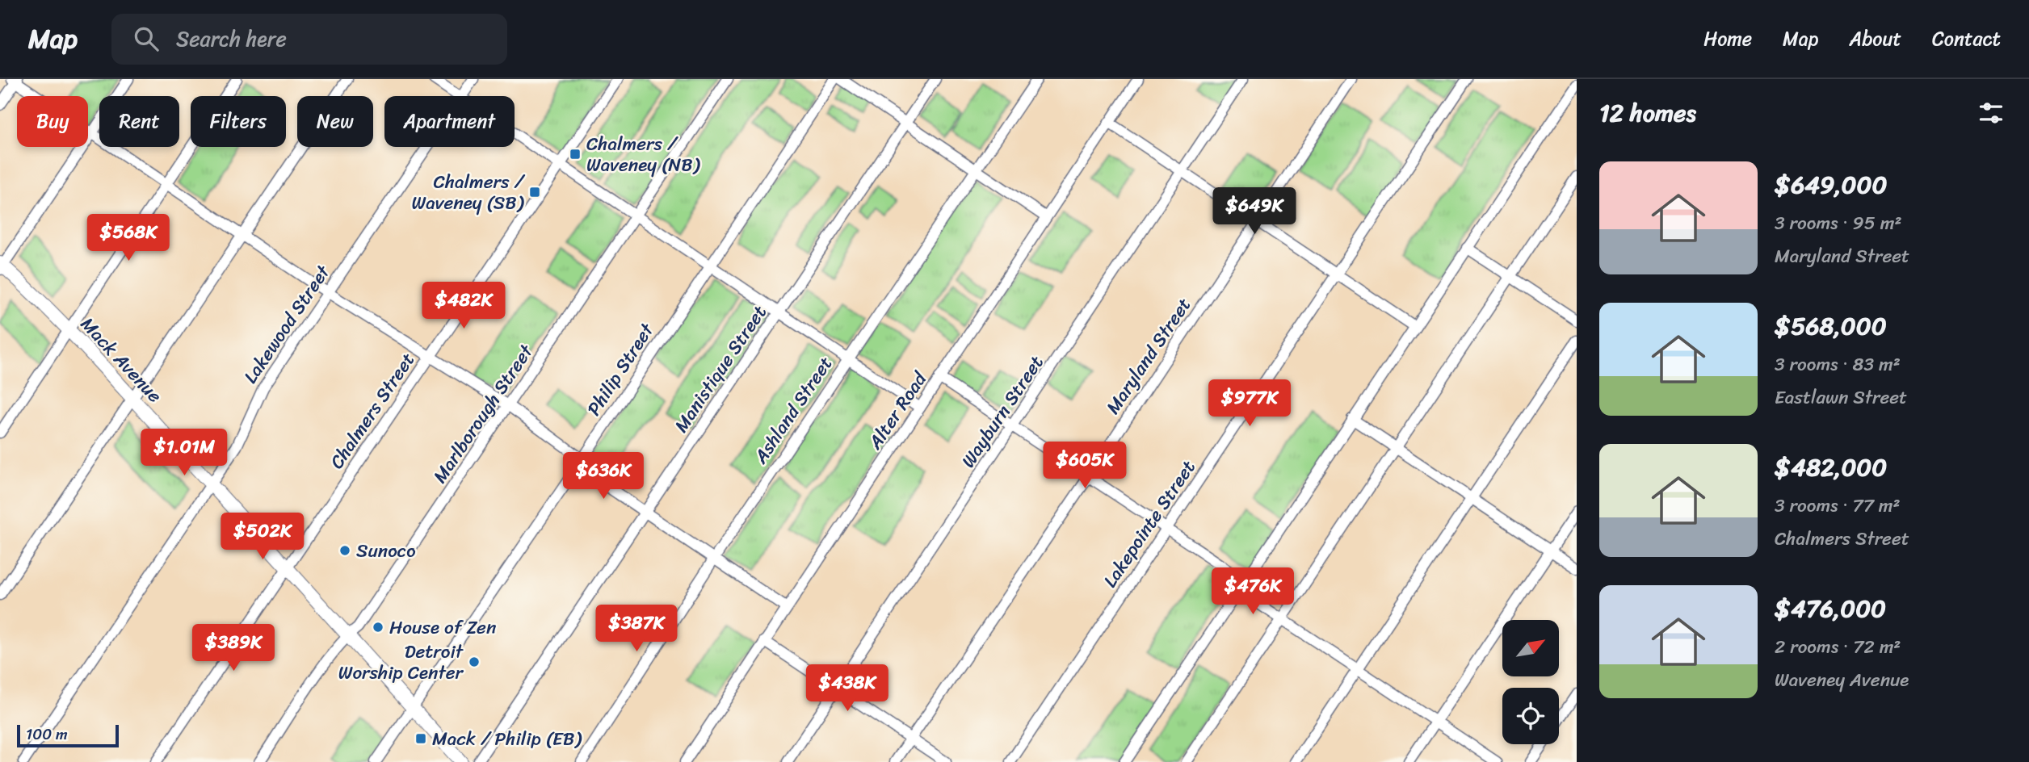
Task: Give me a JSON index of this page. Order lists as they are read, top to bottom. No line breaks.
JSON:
{"streets":{"main road":["Mack Avenue"],"street":["Lakewood Street","Maryland Street","Manistique Street","Philip Street","Ashland Street","Chalmers Street","Alter Road","Wayburn Street","Marlborough Street","Lakepointe Street"]},"crossings":[["Lakewood Street","Mack Avenue"],["Mack Avenue","Philip Street"],["Mack Avenue","Chalmers Street"],["Mack Avenue","Marlborough Street"]],"places":{"transit":["Chalmers / Waveney (NB)","Chalmers / Waveney (SB)","Mack / Philip (EB)"],"other":["Sunoco","House of Zen","Detroit Worship Center"]},"scale_bar":"100 m","north":"top right","page":{"header":"Map","search":"Search here","nav":["Home","Map","About","Contact"],"heading":"12 homes","chip":["Buy","Rent","Filters","New","Apartment"],"list":[{"name":"$649,000","note":"3 rooms · 95 m² · Maryland Street"},{"name":"$568,000","note":"3 rooms · 83 m² · Eastlawn Street"},{"name":"$482,000","note":"3 rooms · 77 m² · Chalmers Street"},{"name":"$476,000","note":"2 rooms · 72 m² · Waveney Avenue"}],"price":["$649K","$568K","$482K","$977K","$1.01M","$605K","$636K","$502K","$476K","$387K","$389K","$438K"],"scale":"100 m"}}
